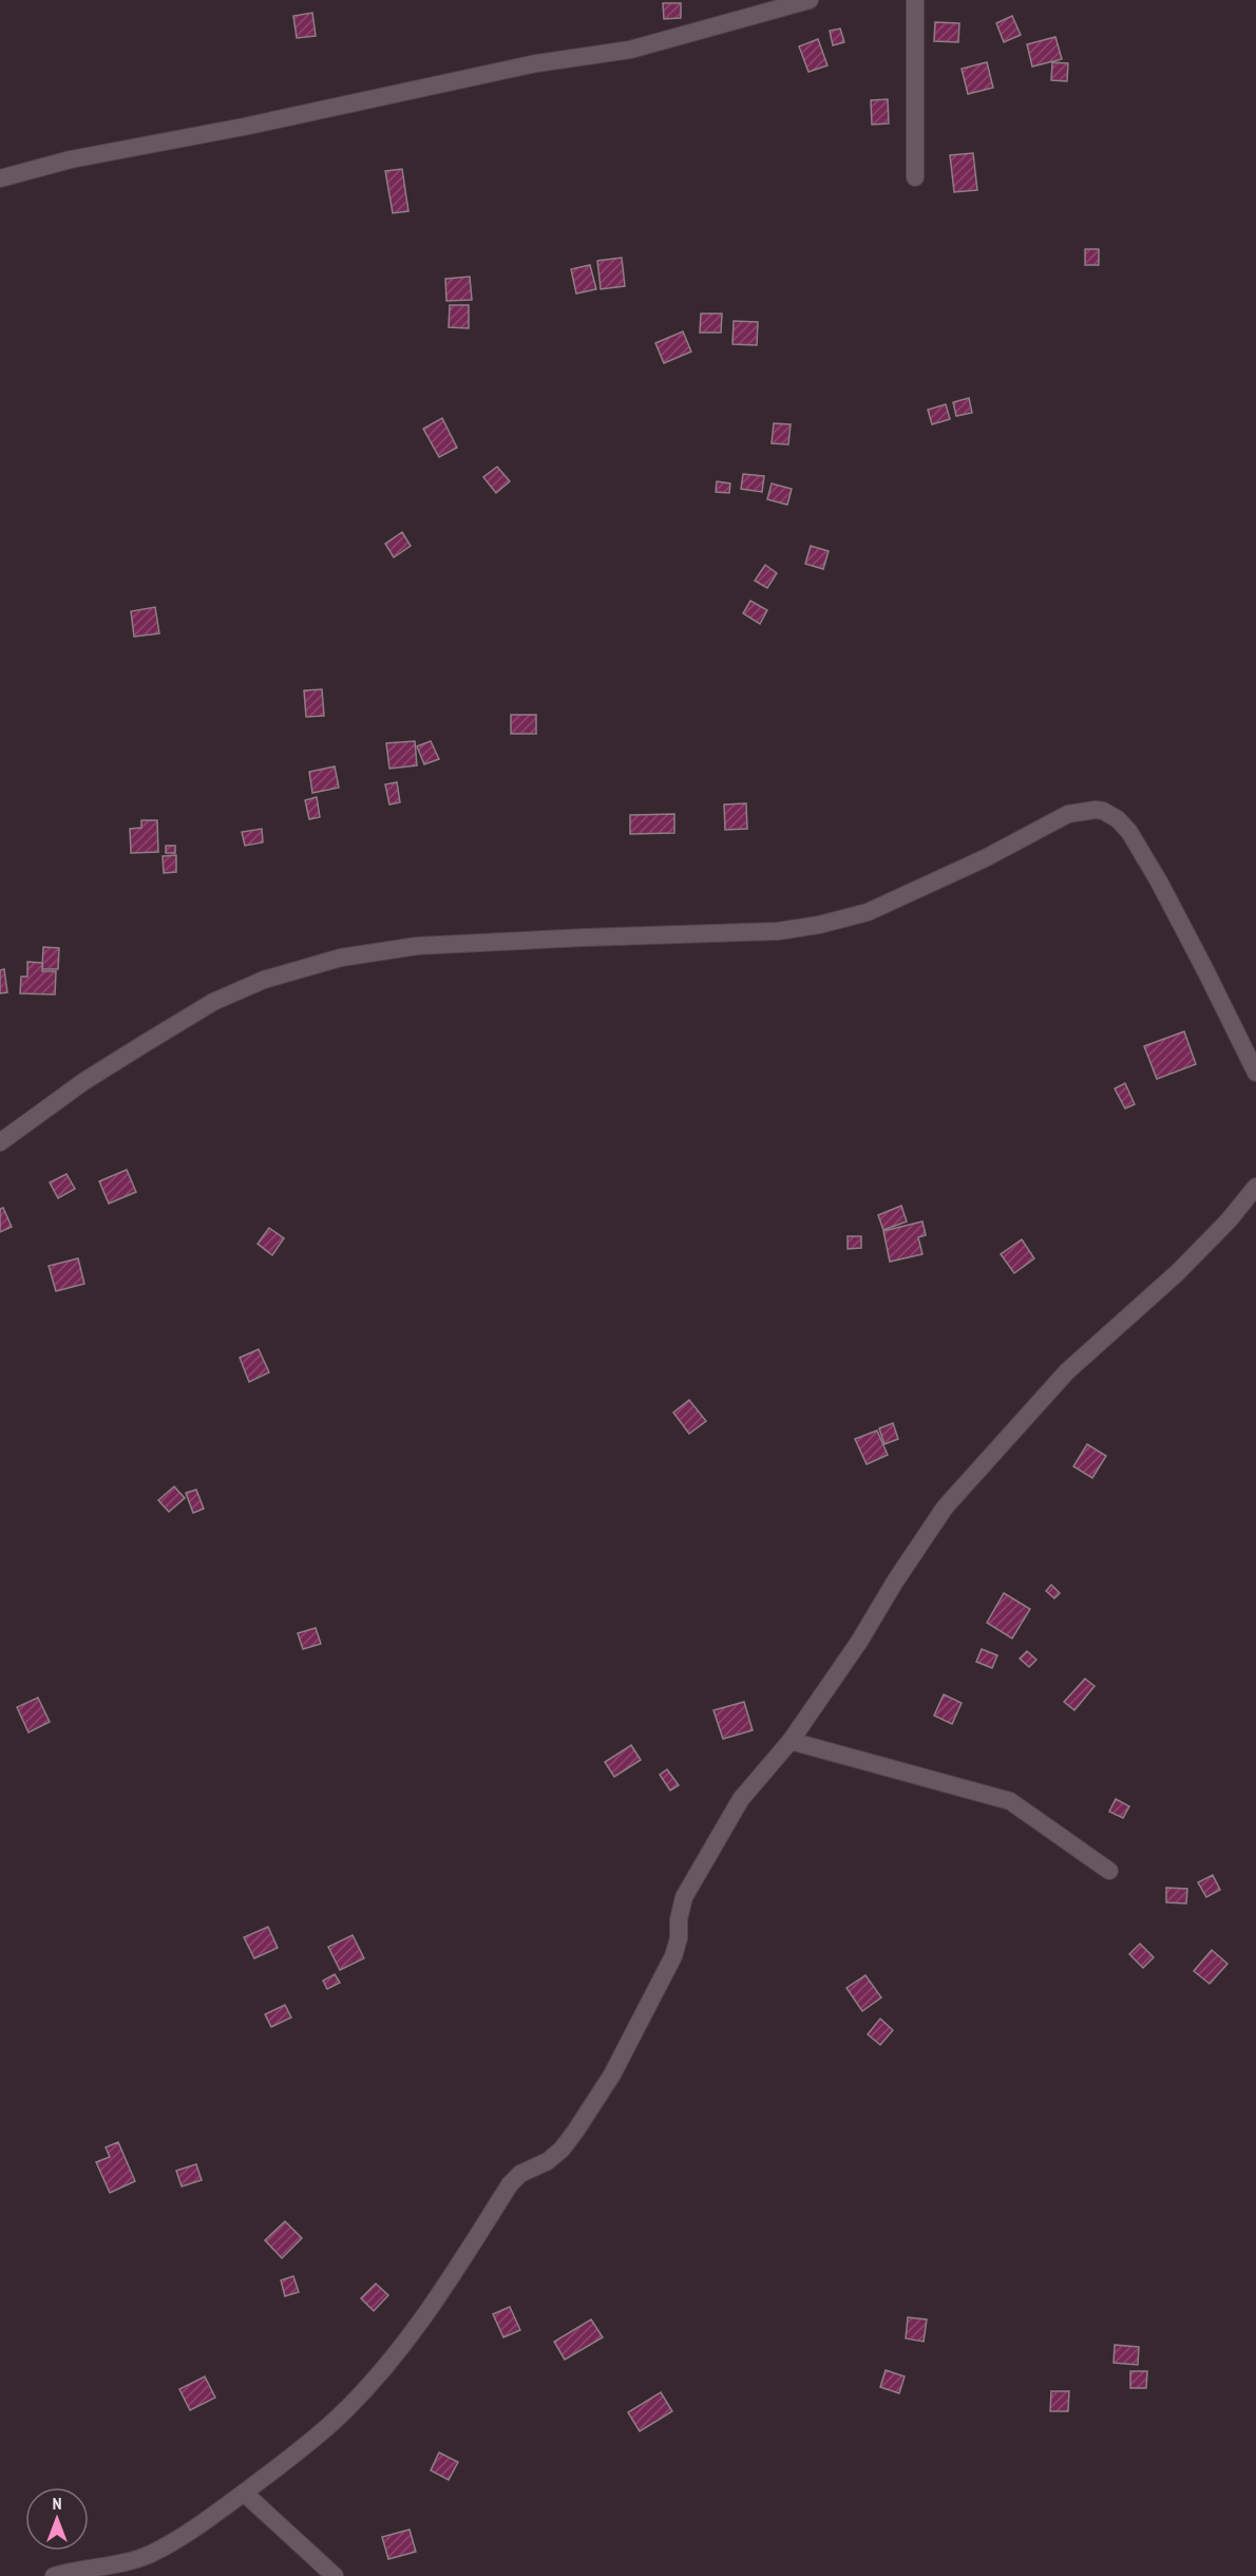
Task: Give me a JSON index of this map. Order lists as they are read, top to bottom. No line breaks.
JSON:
{"north":"top"}
